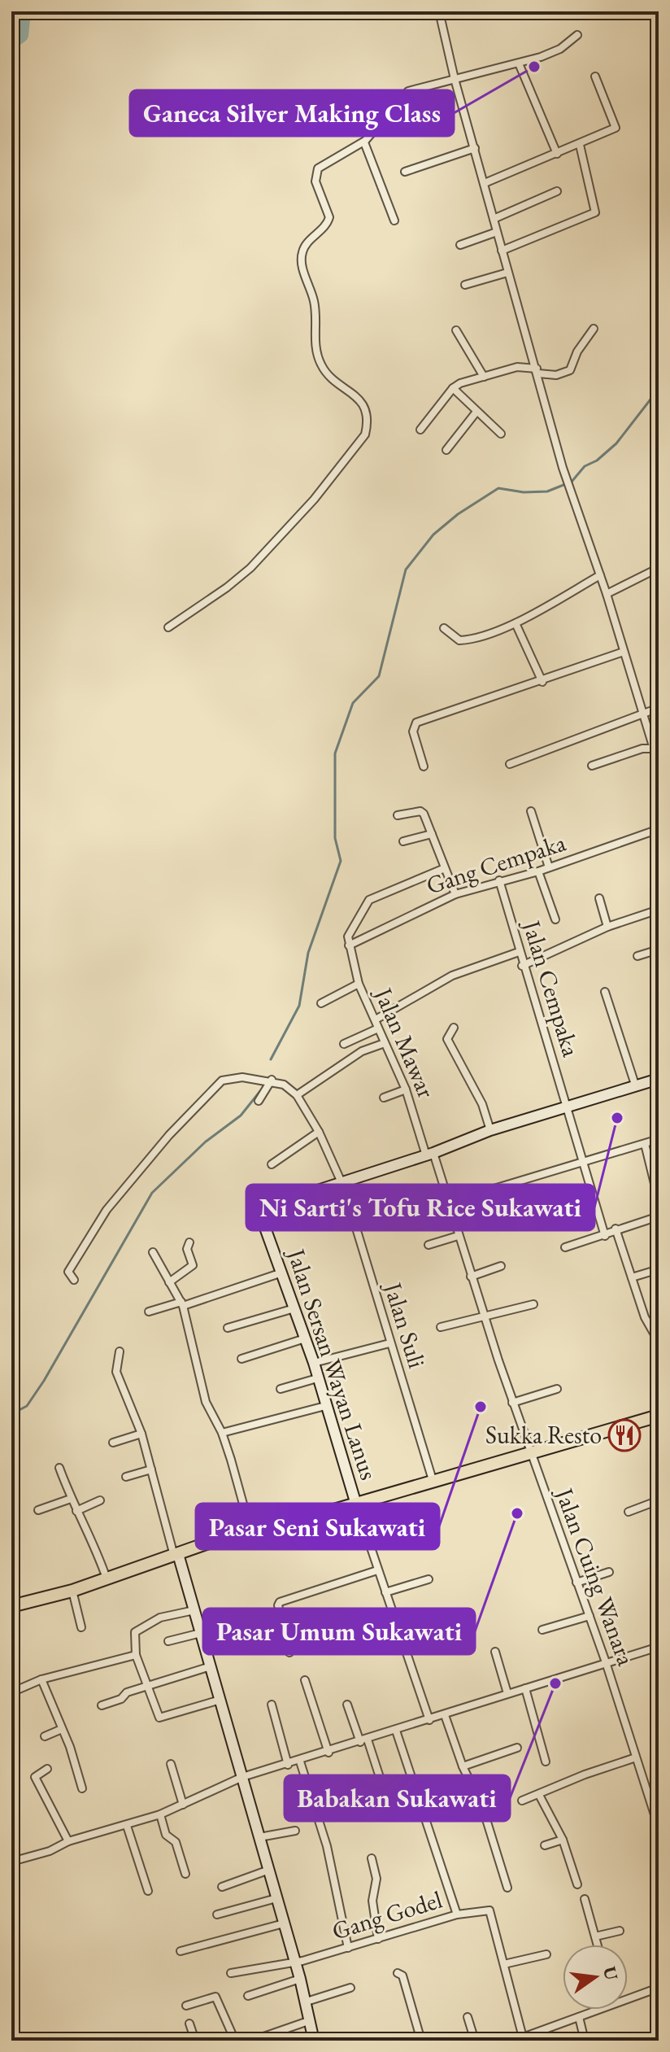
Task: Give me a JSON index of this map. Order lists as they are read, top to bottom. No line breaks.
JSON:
{"streets":{"street":["Gang Cempaka","Jalan Cempaka","Jalan Mawar","Jalan Suli","Jalan Sersan Wayan Lanus","Jalan Cuing Wanara","Gang Godel"]},"crossings":[["Gang Cempaka","Jalan Cempaka"],["Gang Cempaka","Jalan Mawar"],["Jalan Cempaka","Jalan Sersan Wayan Lanus"],["Jalan Mawar","Jalan Sersan Wayan Lanus"],["Jalan Mawar","Jalan Cuing Wanara"],["Jalan Suli","Jalan Sersan Wayan Lanus"]],"places":{"other":["Ganeca Silver Making Class","Ni Sarti's Tofu Rice Sukawati","Pasar Seni Sukawati","Pasar Umum Sukawati","Babakan Sukawati"],"restaurant":["Sukka Resto"]},"north":"right"}
